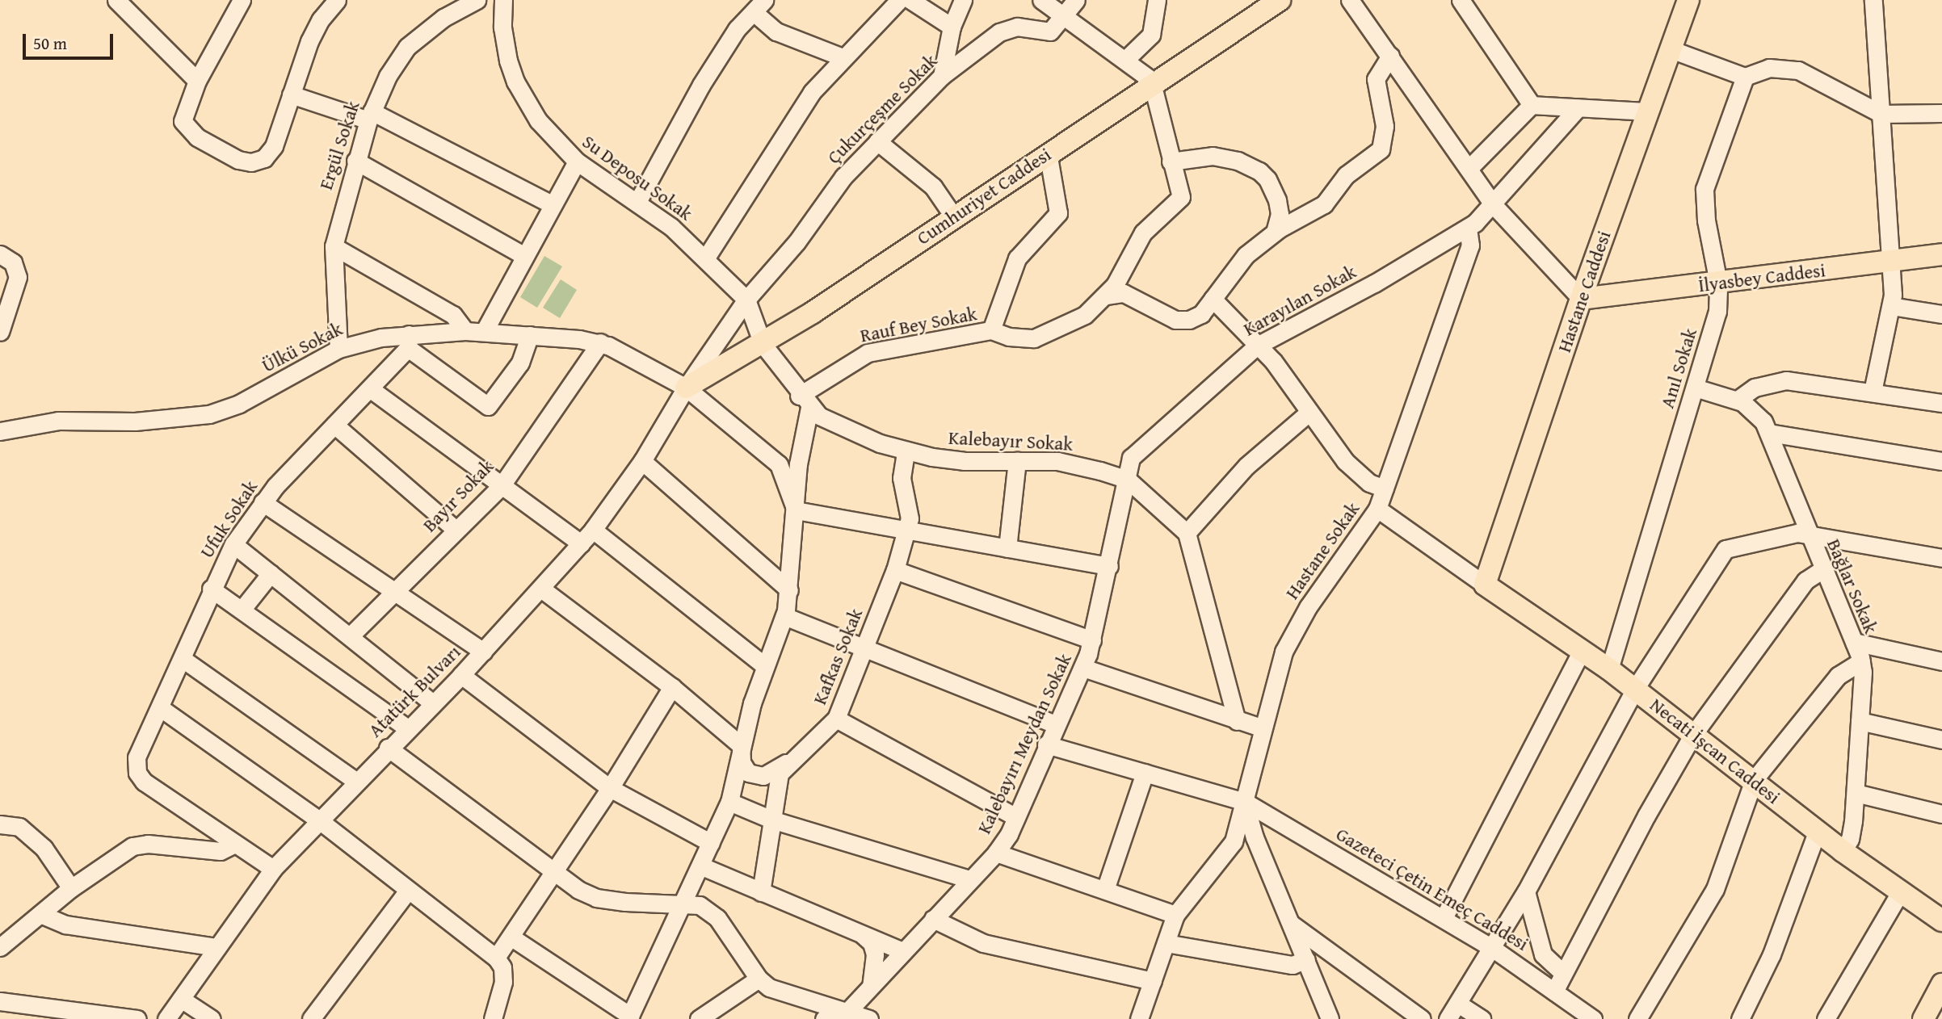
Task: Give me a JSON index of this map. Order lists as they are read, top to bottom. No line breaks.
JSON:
{"streets":{"main road":["Cumhuriyet Caddesi","İlyasbey Caddesi","Hastane Caddesi","Necati İşcan Caddesi"],"street":["Çukurçeşme Sokak","Ergül Sokak","Su Deposu Sokak","Karayılan Sokak","Rauf Bey Sokak","Ülkü Sokak","Anıl Sokak","Kalebayır Sokak","Bayır Sokak","Ufuk Sokak","Hastane Sokak","Bağlar Sokak","Kafkas Sokak","Atatürk Bulvarı","Kalebayırı Meydan Sokak","Gazeteci Çetin Emeç Caddesi"]},"crossings":[["Çukurçeşme Sokak","Su Deposu Sokak"],["Çukurçeşme Sokak","Cumhuriyet Caddesi"],["Çukurçeşme Sokak","Ülkü Sokak"],["Çukurçeşme Sokak","Atatürk Bulvarı"],["Ergül Sokak","Ülkü Sokak"],["Su Deposu Sokak","Cumhuriyet Caddesi"],["Su Deposu Sokak","Kalebayır Sokak"],["Cumhuriyet Caddesi","Rauf Bey Sokak"],["Cumhuriyet Caddesi","Ülkü Sokak"],["Cumhuriyet Caddesi","Kalebayır Sokak"],["Cumhuriyet Caddesi","Atatürk Bulvarı"],["İlyasbey Caddesi","Hastane Caddesi"],["İlyasbey Caddesi","Anıl Sokak"],["Hastane Caddesi","Necati İşcan Caddesi"],["Karayılan Sokak","Kalebayır Sokak"],["Karayılan Sokak","Hastane Sokak"],["Karayılan Sokak","Kalebayırı Meydan Sokak"],["Rauf Bey Sokak","Kalebayır Sokak"],["Ülkü Sokak","Bayır Sokak"],["Ülkü Sokak","Ufuk Sokak"],["Ülkü Sokak","Atatürk Bulvarı"],["Anıl Sokak","Bağlar Sokak"],["Anıl Sokak","Necati İşcan Caddesi"],["Kalebayır Sokak","Kafkas Sokak"],["Kalebayır Sokak","Kalebayırı Meydan Sokak"],["Hastane Sokak","Gazeteci Çetin Emeç Caddesi"],["Bağlar Sokak","Necati İşcan Caddesi"],["Kalebayırı Meydan Sokak","Gazeteci Çetin Emeç Caddesi"]],"scale_bar":"50 m"}
